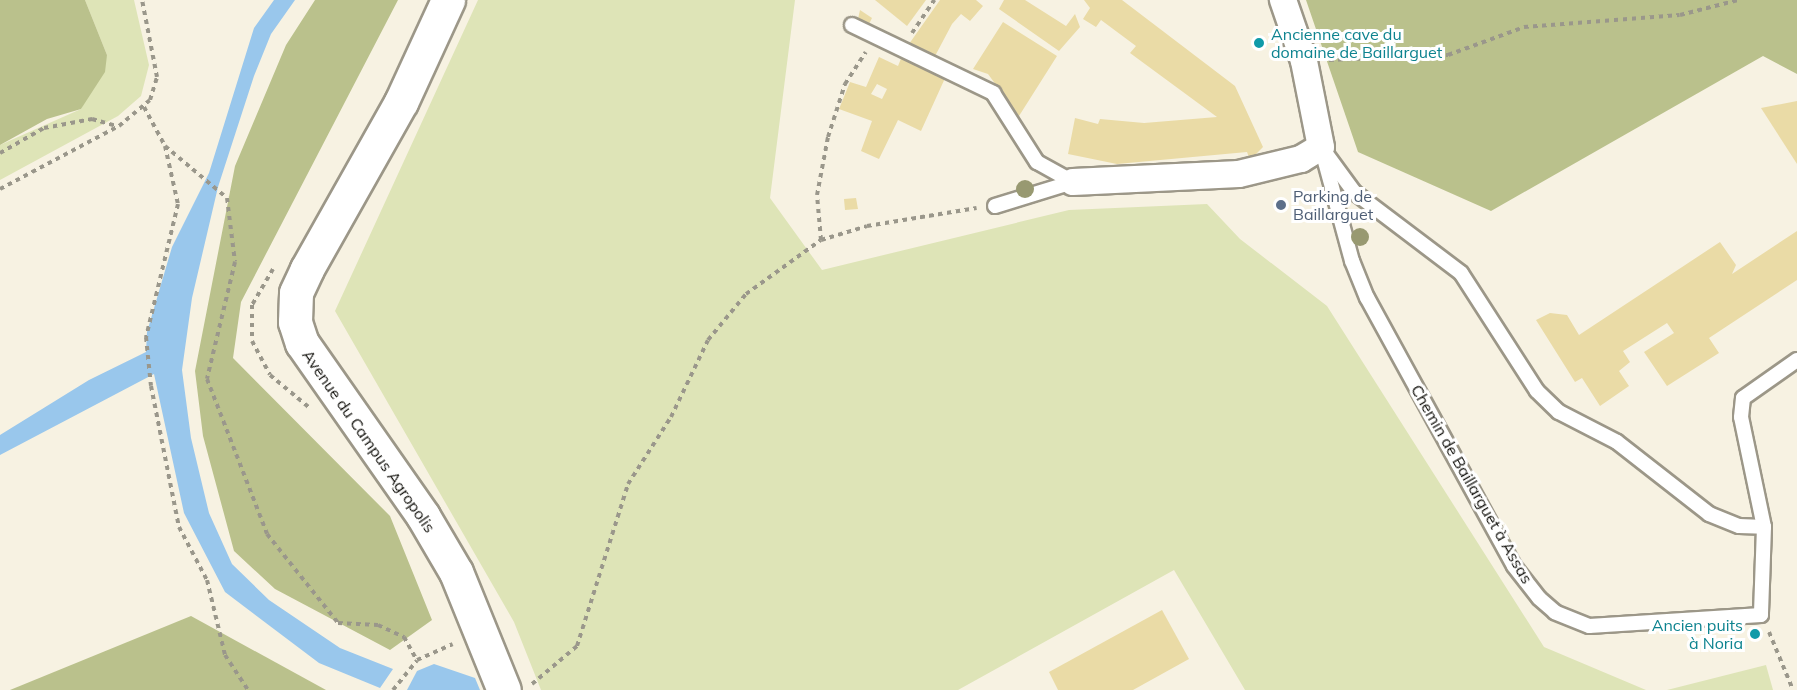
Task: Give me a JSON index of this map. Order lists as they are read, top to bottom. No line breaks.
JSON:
{"streets":{"street":["Avenue du Campus Agropolis"],"lane":["Chemin de Baillarguet à Assas"]},"places":["Ancienne cave du domaine de Baillarguet","Parking de Baillarguet","Ancien puits à Noria"]}
